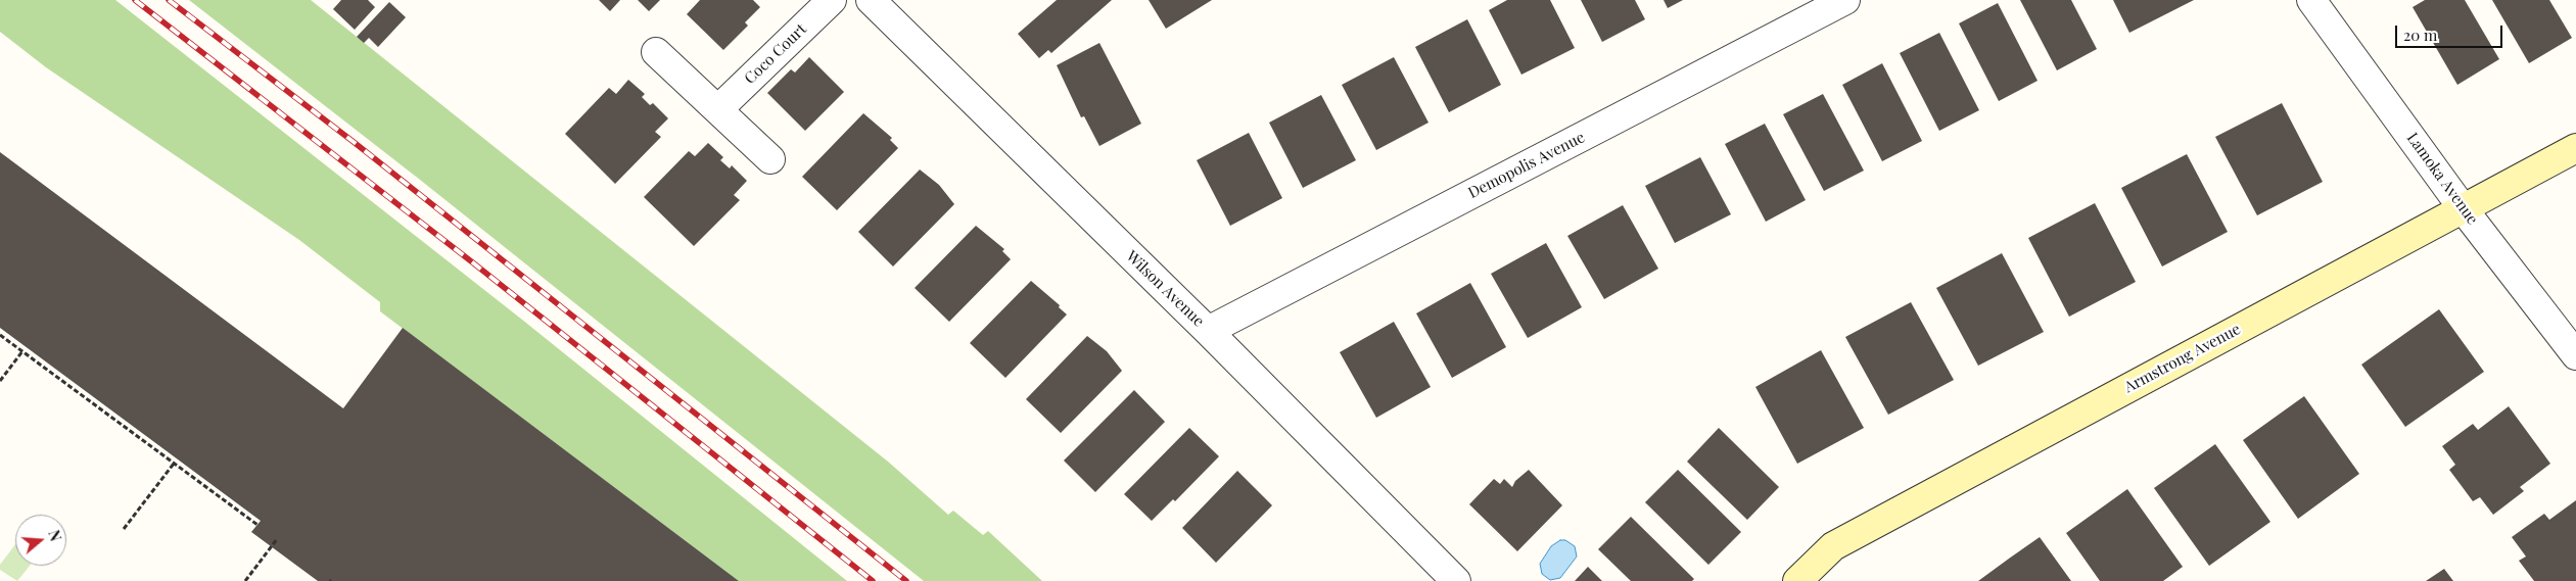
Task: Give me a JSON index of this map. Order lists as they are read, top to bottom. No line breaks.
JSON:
{"streets":{"street":["Coco Court","Demopolis Avenue","Lamoka Avenue","Wilson Avenue","Armstrong Avenue"]},"crossings":[["Demopolis Avenue","Wilson Avenue"],["Lamoka Avenue","Armstrong Avenue"]],"scale_bar":"20 m","north":"right"}
